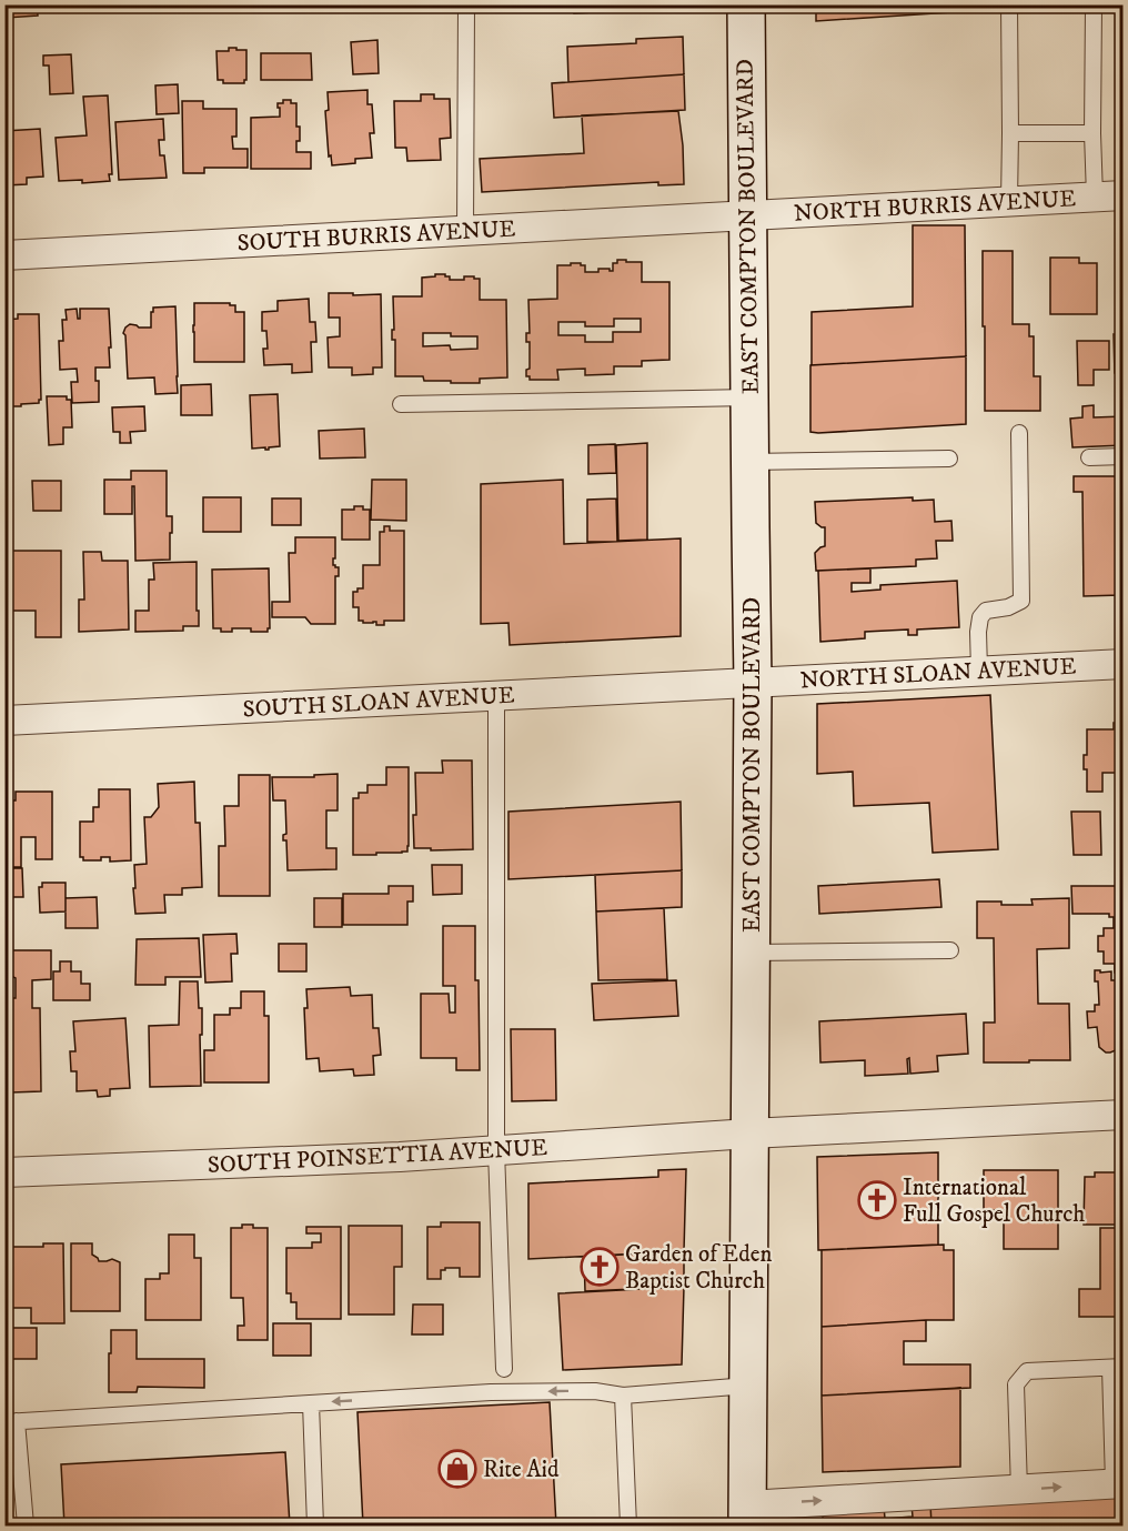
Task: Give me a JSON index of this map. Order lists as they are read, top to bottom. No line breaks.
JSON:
{"streets":{"main road":["EAST COMPTON BOULEVARD"],"street":["NORTH BURRIS AVENUE","SOUTH BURRIS AVENUE","NORTH SLOAN AVENUE","SOUTH SLOAN AVENUE","SOUTH POINSETTIA AVENUE"]},"crossings":[["NORTH BURRIS AVENUE","EAST COMPTON BOULEVARD"],["NORTH BURRIS AVENUE","SOUTH BURRIS AVENUE"],["EAST COMPTON BOULEVARD","SOUTH BURRIS AVENUE"],["EAST COMPTON BOULEVARD","NORTH SLOAN AVENUE"],["EAST COMPTON BOULEVARD","SOUTH SLOAN AVENUE"],["EAST COMPTON BOULEVARD","SOUTH POINSETTIA AVENUE"],["NORTH SLOAN AVENUE","SOUTH SLOAN AVENUE"]],"places":{"church":["International Full Gospel Church","Garden of Eden Baptist Church"],"shop":["Rite Aid"]}}
